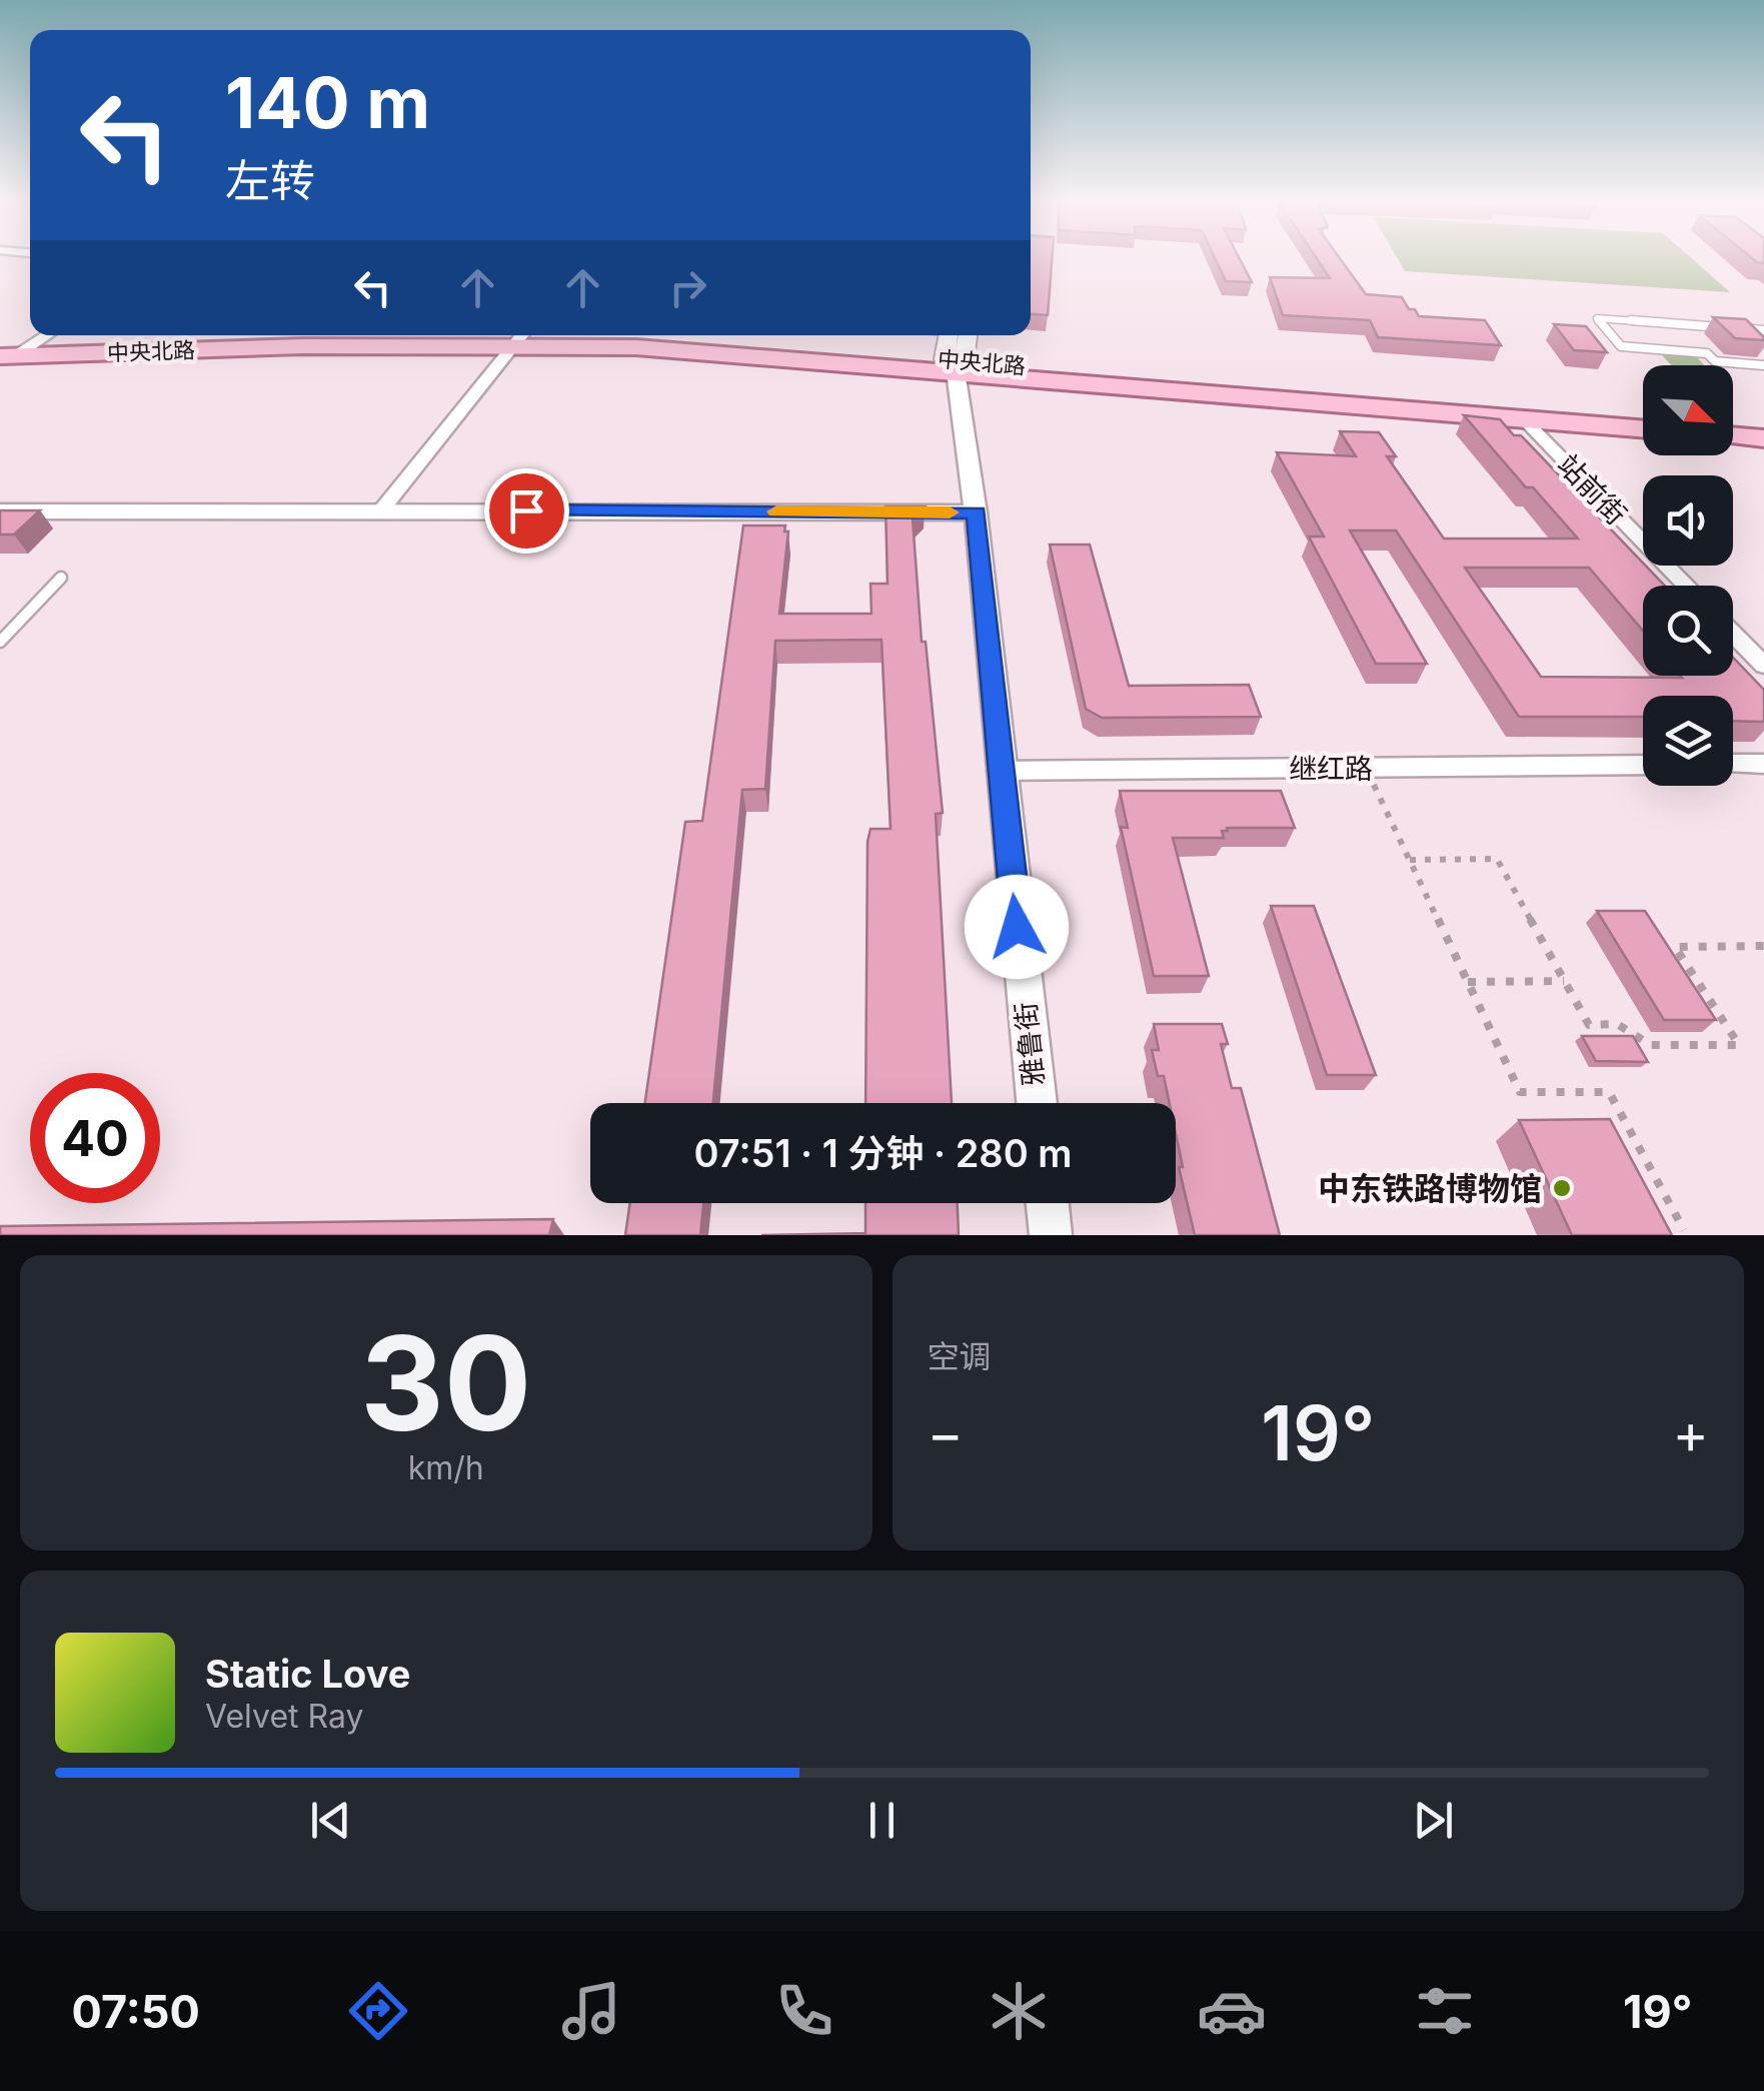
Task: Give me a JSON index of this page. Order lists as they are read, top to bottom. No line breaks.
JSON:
{"streets":{"main road":["中央北路","雅鲁街"],"street":["站前街","继红路"]},"crossings":[["中央北路","站前街"],["中央北路","雅鲁街"],["继红路","雅鲁街"]],"places":["中东铁路博物馆"],"north":"bottom right","page":{"turn":["140 m","左转"],"limit":"40","trip":"07:51 · 1 分钟 · 280 m","tile":[["30","km/h"],"空调"],"heat":["−","19°","+"],"song":["Static Love","Velvet Ray"],"tabs":["07:50","19°"]}}
